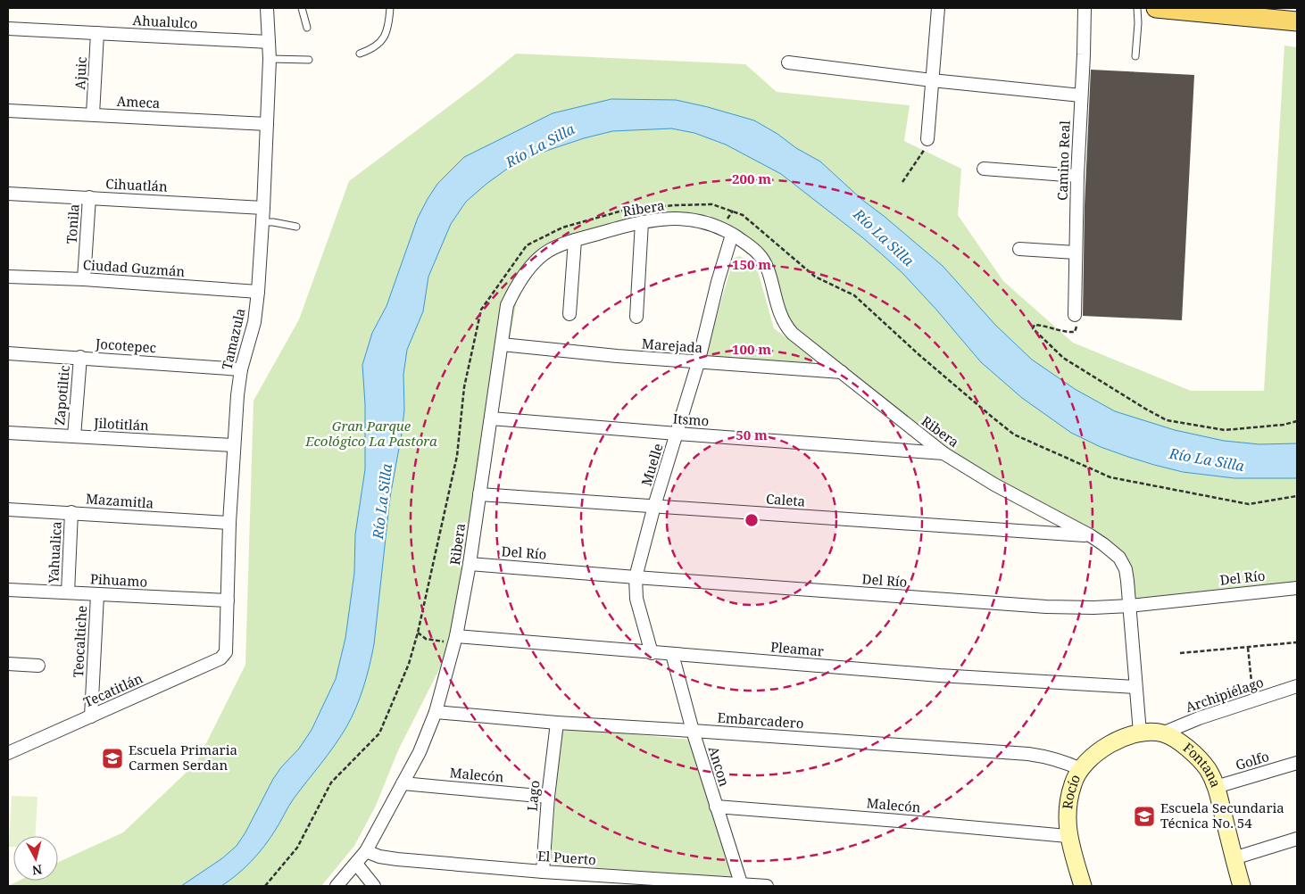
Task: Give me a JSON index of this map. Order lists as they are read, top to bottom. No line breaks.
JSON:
{"streets":{"street":["Ahualulco","Ajuic","Ameca","Camino Real","Cihuatlán","Ribera","Tonila","Ciudad Guzmán","Tamazula","Jocotepec","Marejada","Zapotiltic","Itsmo","Jilotitlán","Muelle","Caleta","Mazamitla","Yahualica","Del Río","Pihuamo","Teocaltiche","Pleamar","Tecatitlán","Archipiélago","Embarcadero","Golfo","Ancon","Fontana","Malecón","Rocío","Lago","El Puerto"]},"crossings":[["Ahualulco","Ajuic"],["Ahualulco","Tamazula"],["Ajuic","Ameca"],["Ameca","Tamazula"],["Cihuatlán","Tonila"],["Cihuatlán","Tamazula"],["Ribera","Marejada"],["Ribera","Itsmo"],["Ribera","Muelle"],["Ribera","Caleta"],["Ribera","Del Río"],["Ribera","Pleamar"],["Ribera","Embarcadero"],["Ribera","Fontana"],["Ribera","Malecón"],["Ribera","Rocío"],["Ribera","El Puerto"],["Tonila","Ciudad Guzmán"],["Ciudad Guzmán","Tamazula"],["Tamazula","Jocotepec"],["Tamazula","Jilotitlán"],["Tamazula","Mazamitla"],["Tamazula","Pihuamo"],["Tamazula","Tecatitlán"],["Jocotepec","Zapotiltic"],["Marejada","Muelle"],["Zapotiltic","Jilotitlán"],["Itsmo","Muelle"],["Muelle","Caleta"],["Muelle","Del Río"],["Muelle","Pleamar"],["Mazamitla","Yahualica"],["Yahualica","Pihuamo"],["Pihuamo","Teocaltiche"],["Teocaltiche","Tecatitlán"],["Pleamar","Ancon"],["Archipiélago","Fontana"],["Embarcadero","Ancon"],["Embarcadero","Rocío"],["Embarcadero","Lago"],["Golfo","Fontana"],["Ancon","Malecón"],["Ancon","El Puerto"],["Fontana","Rocío"],["Malecón","Rocío"],["Malecón","Lago"],["Lago","El Puerto"]],"water":["Río La Silla"],"parks":["Gran Parque Ecológico La Pastora"],"places":{"school or university":["Escuela Primaria Carmen Serdan","Escuela Secundaria Técnica No. 54"]},"north":"bottom","rings":["200 m","150 m","100 m","50 m"]}
